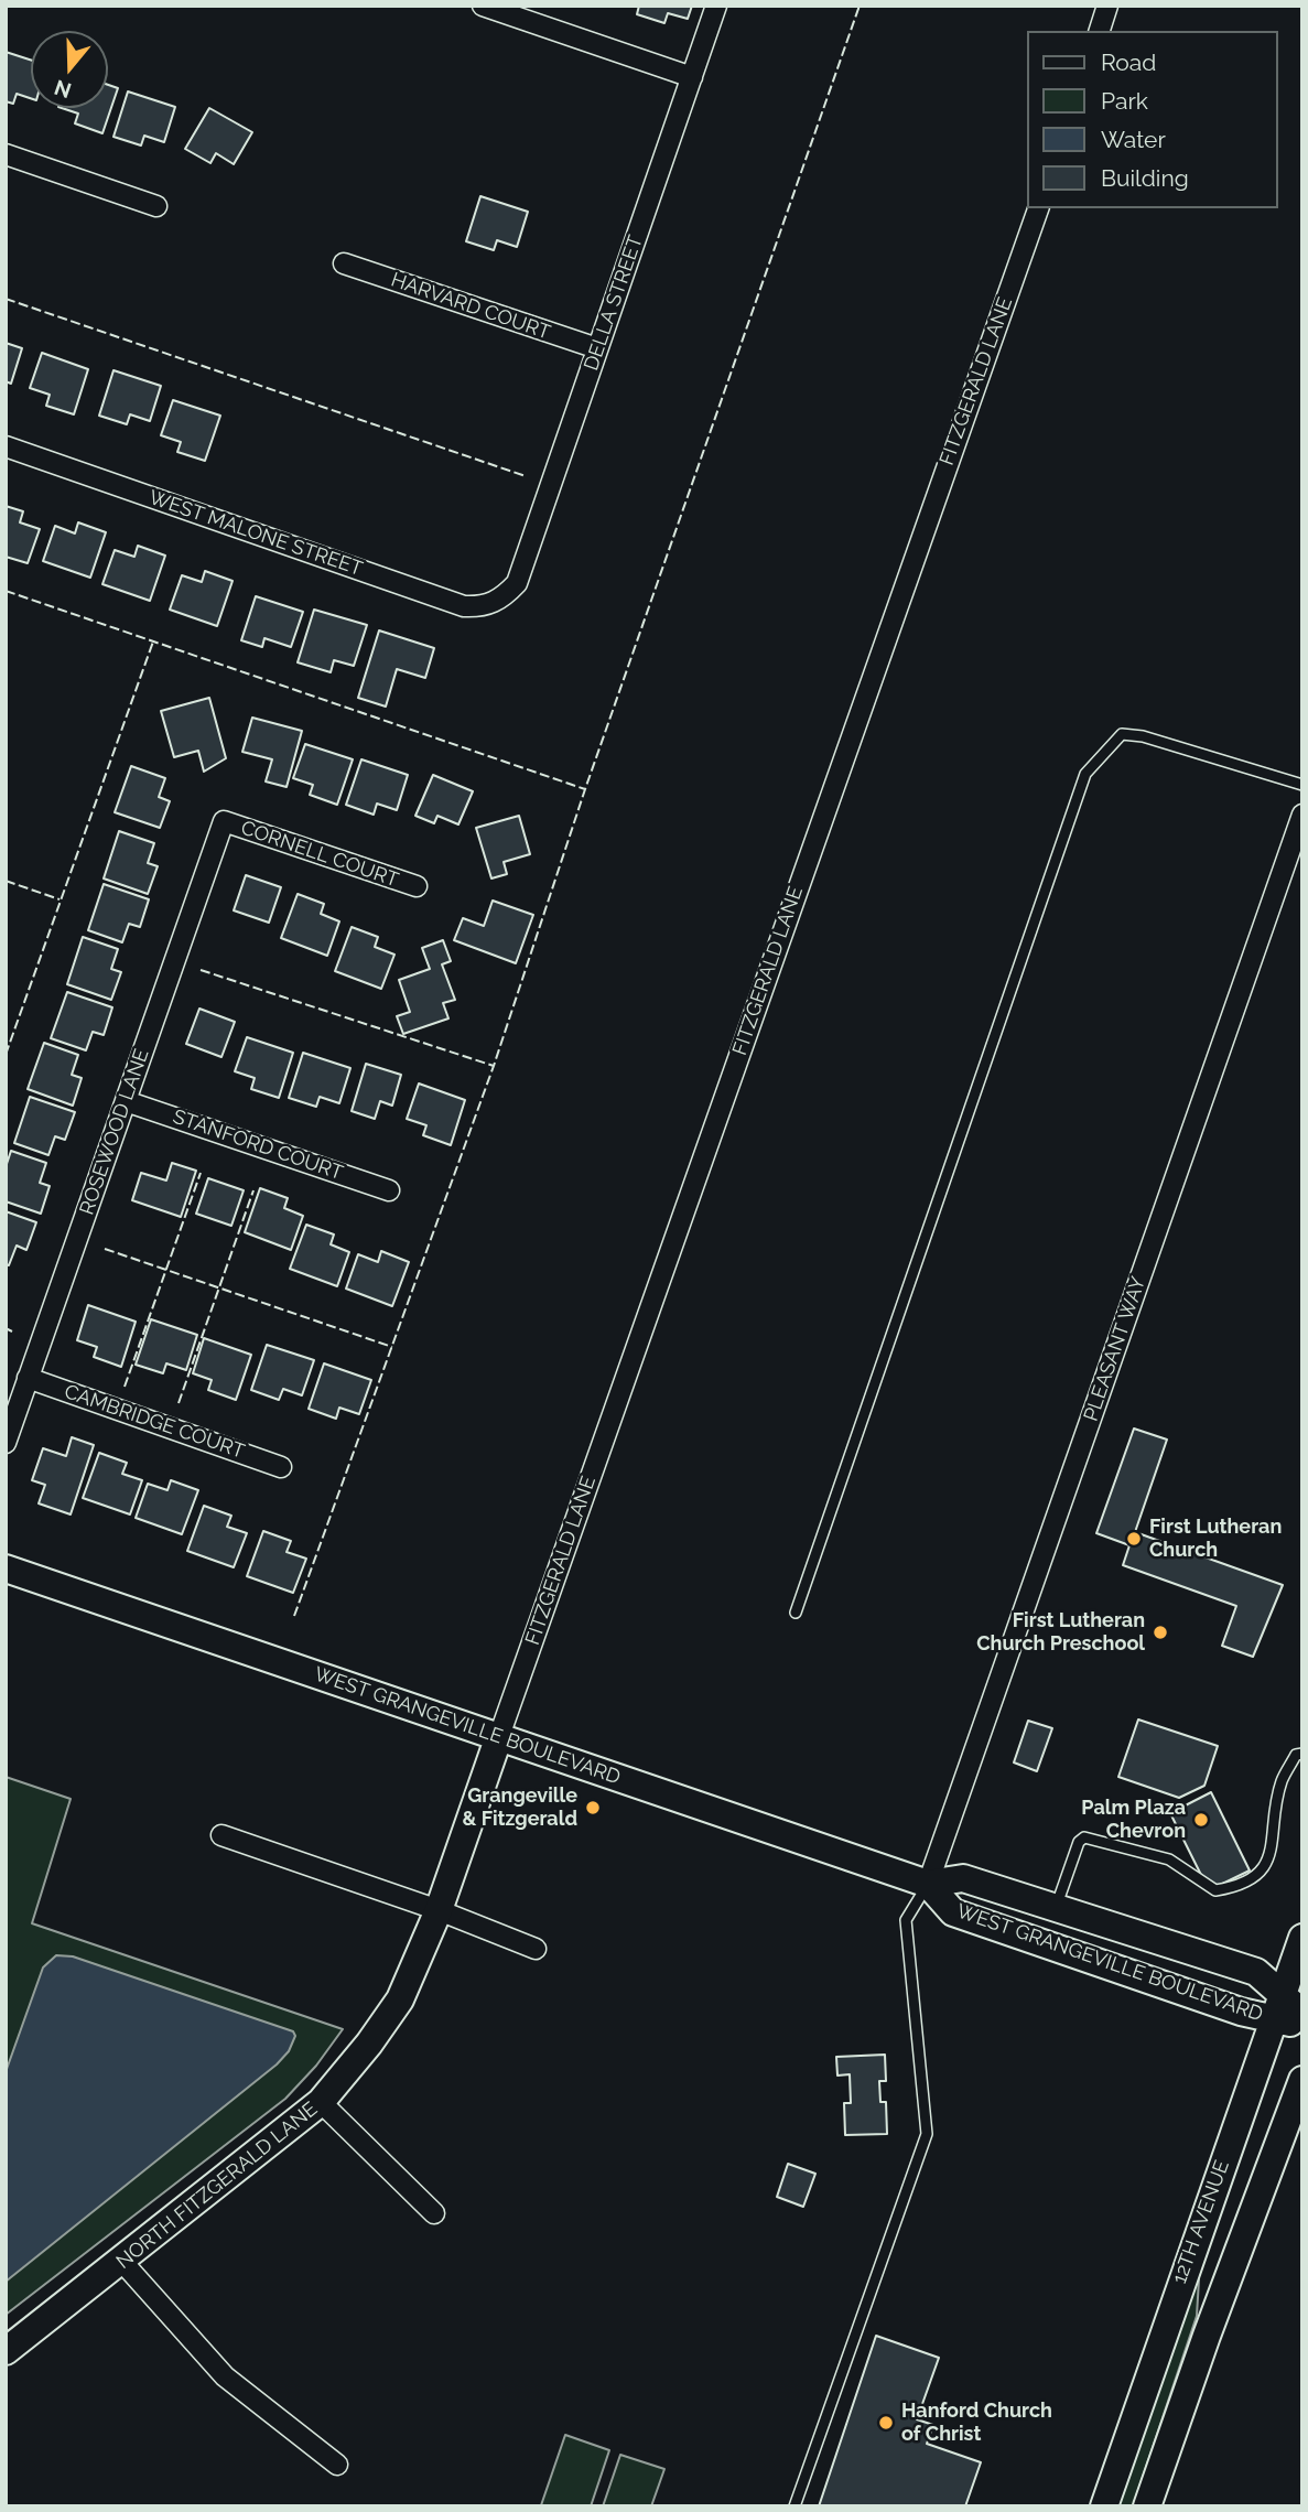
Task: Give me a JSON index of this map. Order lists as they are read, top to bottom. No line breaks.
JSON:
{"streets":{"main road":["WEST GRANGEVILLE BOULEVARD","NORTH FITZGERALD LANE","12TH AVENUE"],"street":["DELLA STREET","HARVARD COURT","FITZGERALD LANE","WEST MALONE STREET","CORNELL COURT","ROSEWOOD LANE","STANFORD COURT","PLEASANT WAY","CAMBRIDGE COURT"]},"crossings":[["DELLA STREET","HARVARD COURT"],["DELLA STREET","WEST MALONE STREET"],["FITZGERALD LANE","WEST GRANGEVILLE BOULEVARD"],["FITZGERALD LANE","NORTH FITZGERALD LANE"],["CORNELL COURT","ROSEWOOD LANE"],["ROSEWOOD LANE","STANFORD COURT"],["ROSEWOOD LANE","CAMBRIDGE COURT"],["PLEASANT WAY","WEST GRANGEVILLE BOULEVARD"],["WEST GRANGEVILLE BOULEVARD","NORTH FITZGERALD LANE"],["WEST GRANGEVILLE BOULEVARD","12TH AVENUE"]],"places":["First Lutheran Church","First Lutheran Church Preschool","Grangeville & Fitzgerald","Palm Plaza Chevron","Hanford Church of Christ"],"legend":["Road","Park","Water","Building"],"north":"bottom"}
